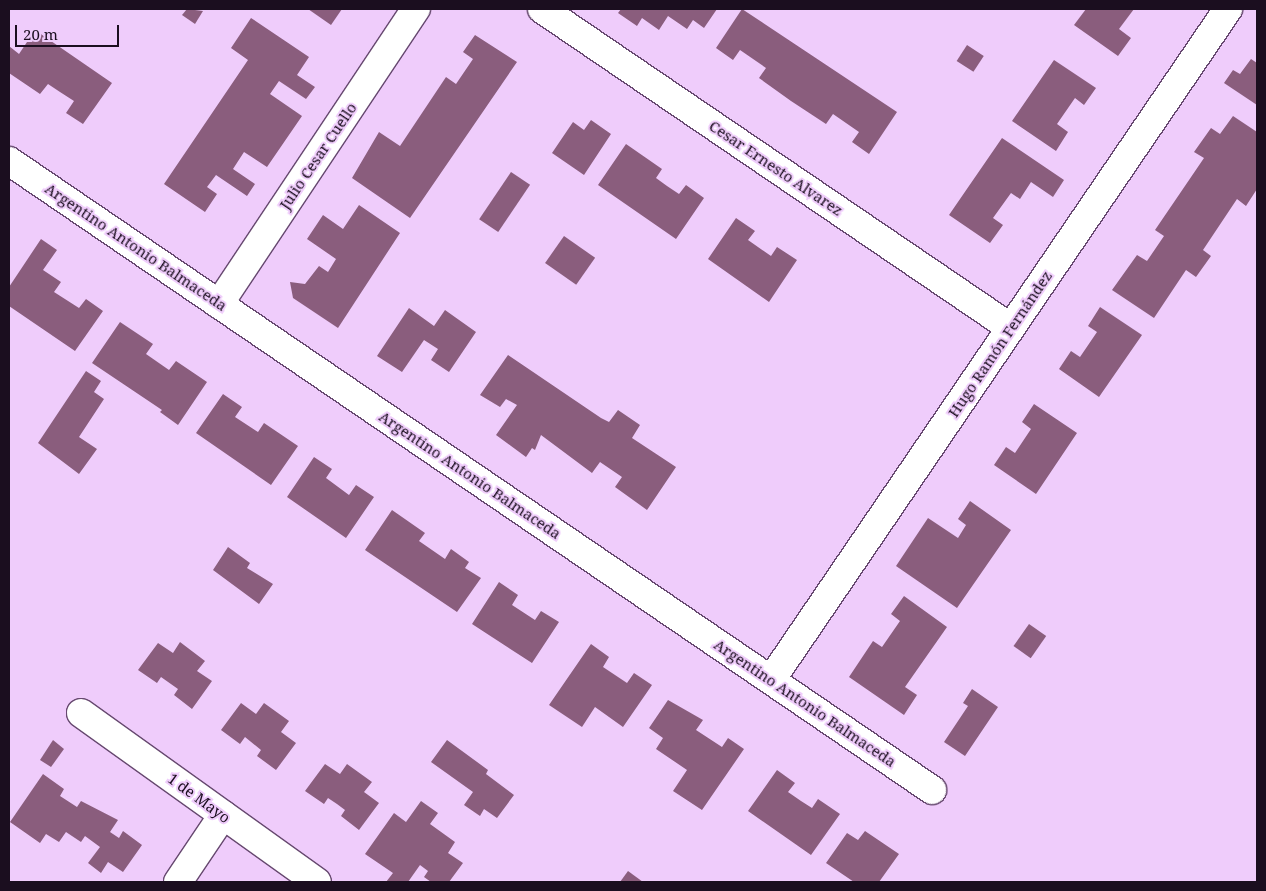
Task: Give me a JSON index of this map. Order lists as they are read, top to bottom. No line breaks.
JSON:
{"streets":{"street":["Julio Cesar Cuello","Cesar Ernesto Alvarez","Argentino Antonio Balmaceda","Hugo Ramón Fernández","1 de Mayo"]},"crossings":[["Julio Cesar Cuello","Argentino Antonio Balmaceda"],["Cesar Ernesto Alvarez","Hugo Ramón Fernández"],["Argentino Antonio Balmaceda","Hugo Ramón Fernández"]],"scale_bar":"20 m"}
